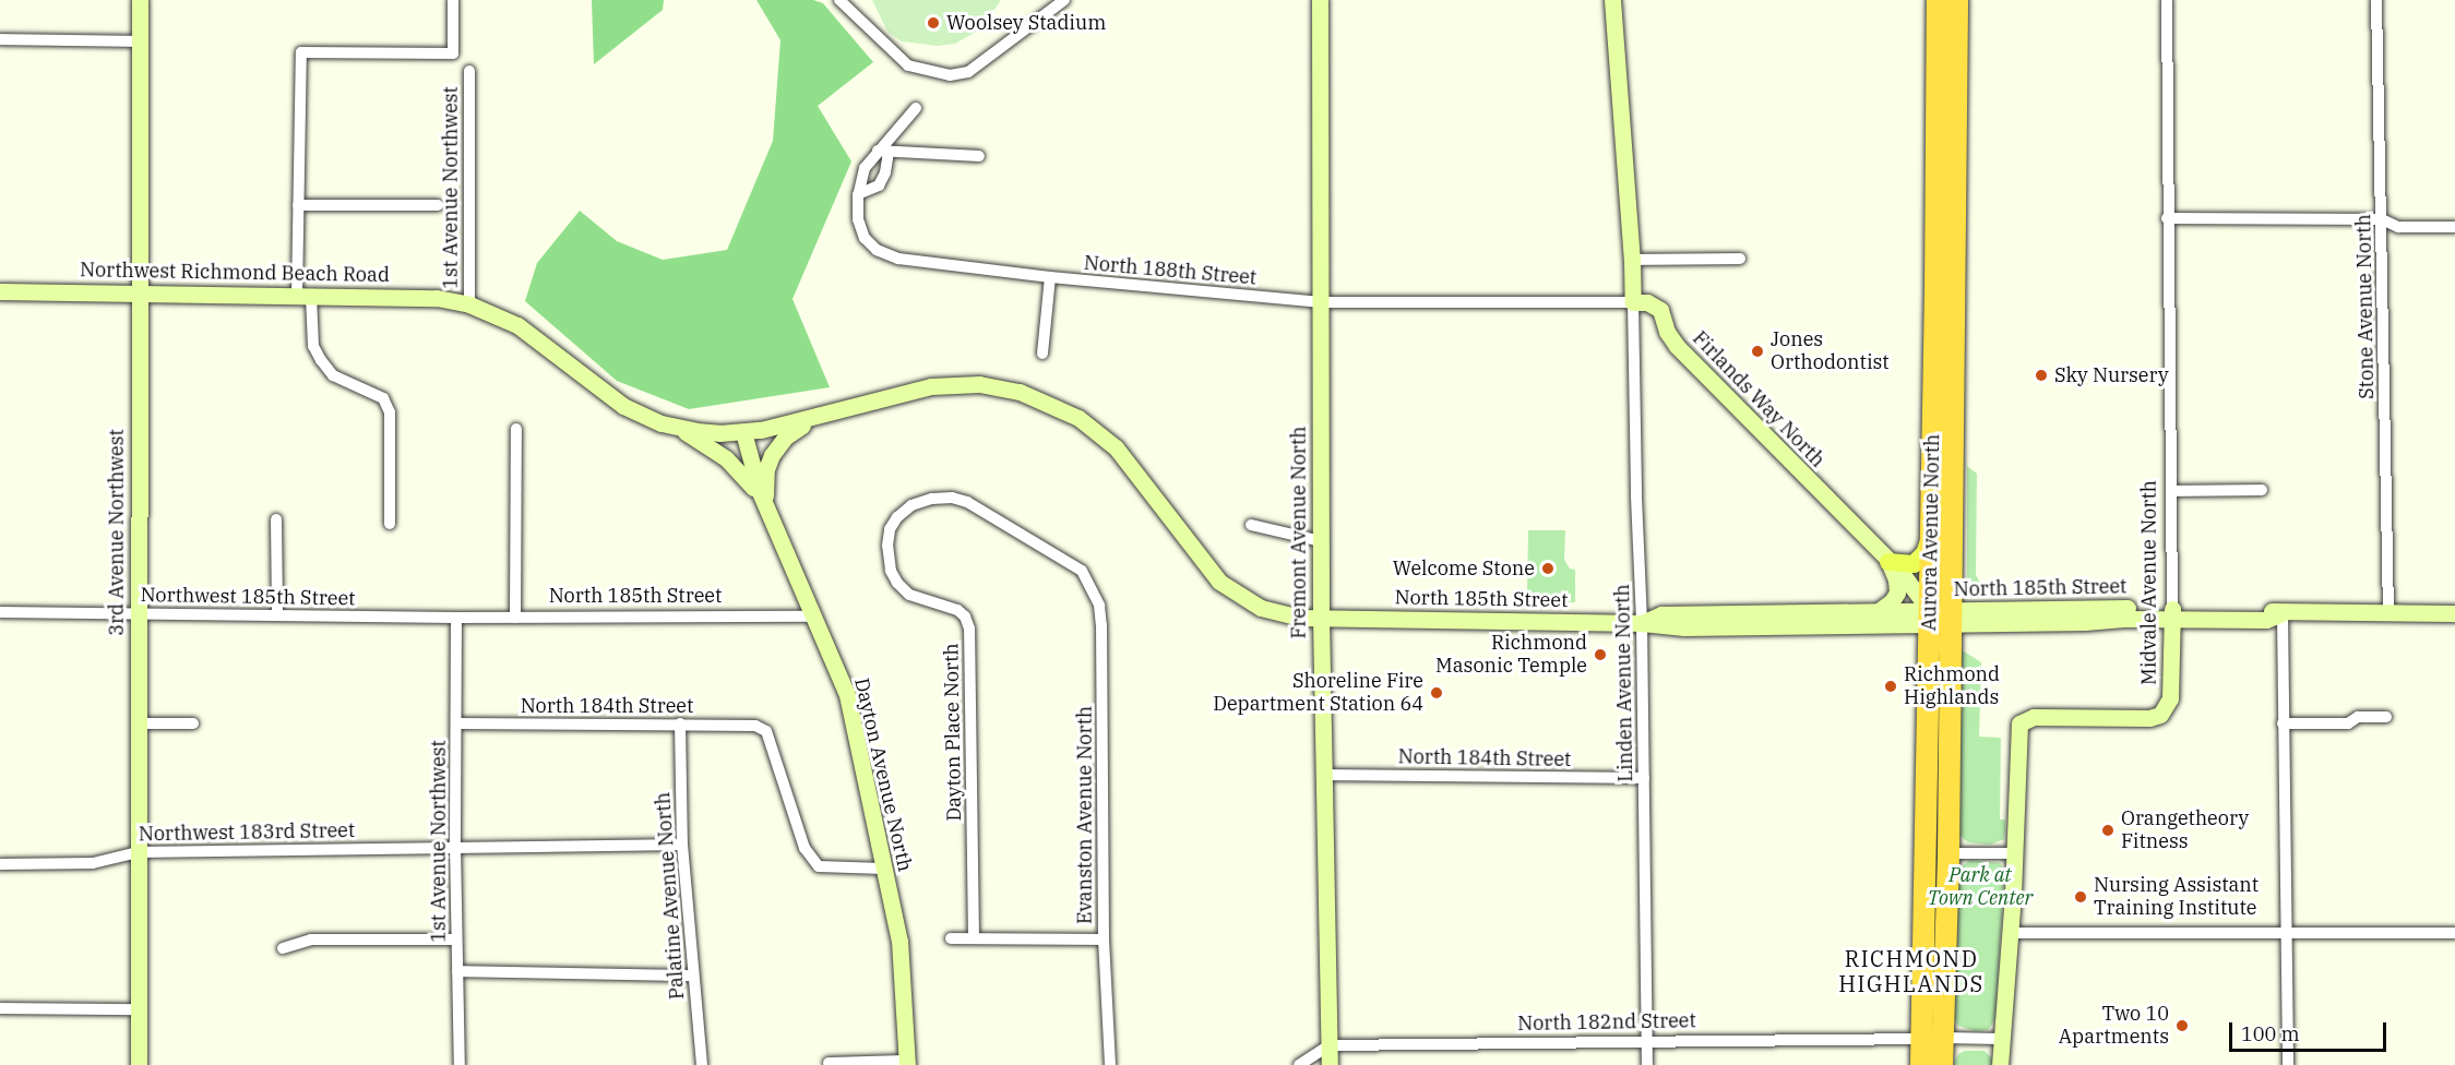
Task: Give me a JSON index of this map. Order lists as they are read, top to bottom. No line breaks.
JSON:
{"streets":{"highway":["Aurora Avenue North"],"street":["1st Avenue Northwest","North 188th Street","Northwest Richmond Beach Road","Stone Avenue North","Firlands Way North","3rd Avenue Northwest","Fremont Avenue North","Midvale Avenue North","North 185th Street","Northwest 185th Street","Linden Avenue North","North 184th Street","Dayton Place North","Dayton Avenue North","Evanston Avenue North","Northwest 183rd Street","Palatine Avenue North","North 182nd Street"]},"crossings":[["1st Avenue Northwest","Northwest Richmond Beach Road"],["1st Avenue Northwest","North 185th Street"],["1st Avenue Northwest","Northwest 185th Street"],["1st Avenue Northwest","North 184th Street"],["1st Avenue Northwest","Northwest 183rd Street"],["North 188th Street","Firlands Way North"],["North 188th Street","Fremont Avenue North"],["North 188th Street","Linden Avenue North"],["Northwest Richmond Beach Road","3rd Avenue Northwest"],["Stone Avenue North","North 185th Street"],["Firlands Way North","Aurora Avenue North"],["Firlands Way North","North 185th Street"],["Firlands Way North","Linden Avenue North"],["3rd Avenue Northwest","Northwest 185th Street"],["3rd Avenue Northwest","Northwest 183rd Street"],["Fremont Avenue North","North 185th Street"],["Fremont Avenue North","North 184th Street"],["Fremont Avenue North","North 182nd Street"],["Aurora Avenue North","North 185th Street"],["Aurora Avenue North","North 182nd Street"],["Midvale Avenue North","North 185th Street"],["North 185th Street","Northwest 185th Street"],["North 185th Street","Linden Avenue North"],["North 185th Street","Dayton Avenue North"],["Linden Avenue North","North 184th Street"],["Linden Avenue North","North 182nd Street"],["North 184th Street","Dayton Avenue North"],["North 184th Street","Palatine Avenue North"],["Dayton Place North","Evanston Avenue North"],["Northwest 183rd Street","Palatine Avenue North"]],"districts":["RICHMOND HIGHLANDS"],"parks":["Park at Town Center"],"places":["Woolsey Stadium","Jones Orthodontist","Sky Nursery","Welcome Stone","Richmond Masonic Temple","Richmond Highlands","Shoreline Fire Department Station 64","Orangetheory Fitness","Nursing Assistant Training Institute","Two 10 Apartments"],"scale_bar":"100 m"}
